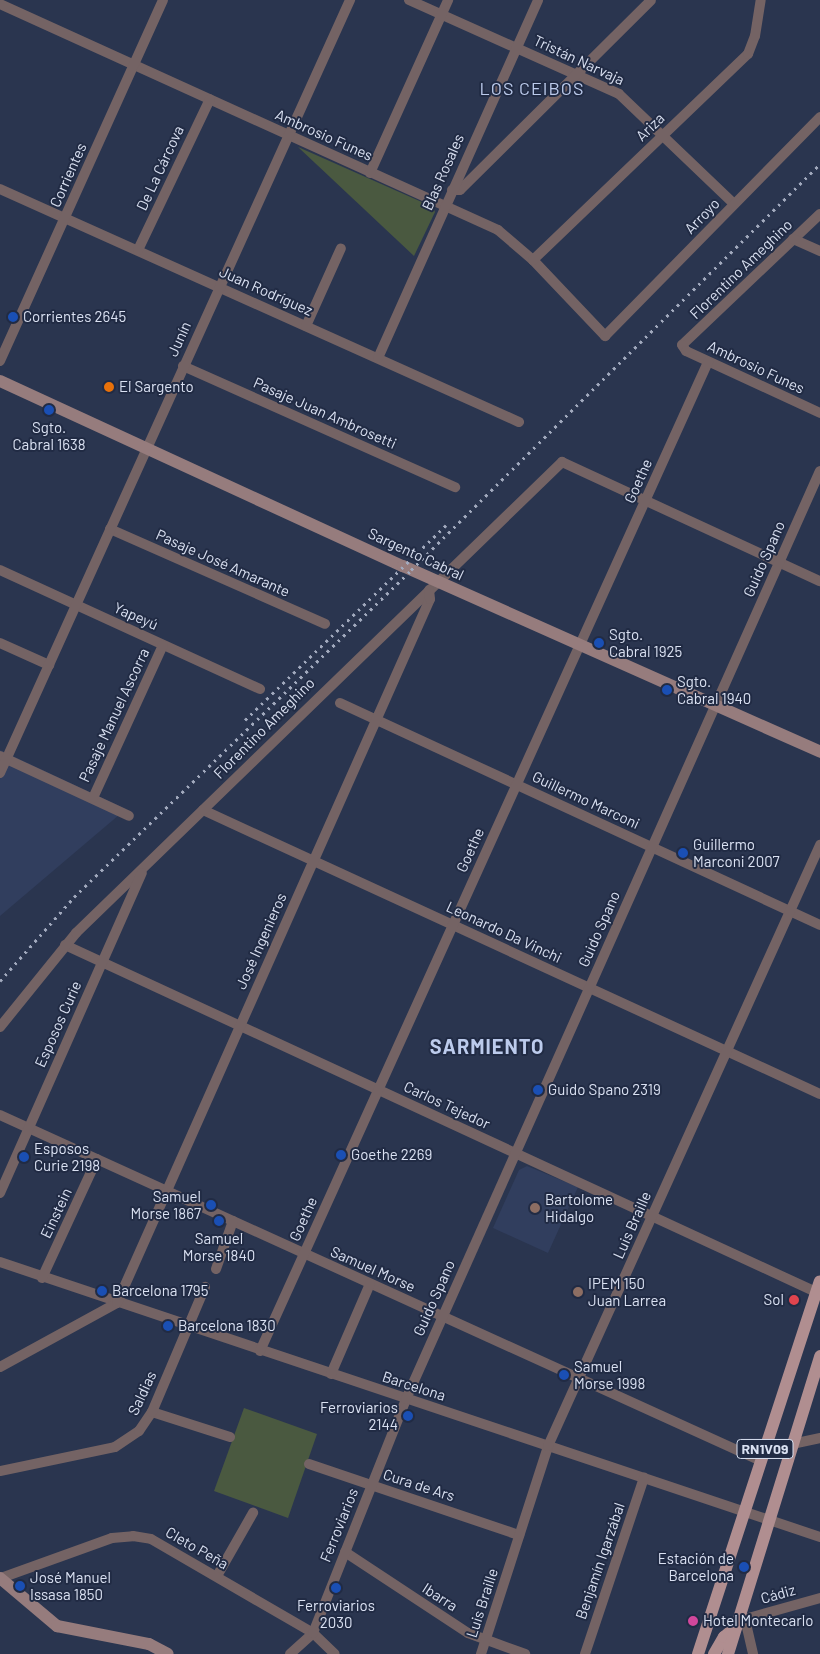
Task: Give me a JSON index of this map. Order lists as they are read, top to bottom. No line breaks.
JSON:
{"streets":{"main road":["RN1V09"],"street":["Tristán Narvaja","Ariza","Ambrosio Funes","De La Cárcova","Blas Rosales","Corrientes","Arroyo","Florentino Ameghino","Juan Rodríguez","Junín","Pasaje Juan Ambrosetti","Goethe","Sargento Cabral","Guido Spano","Pasaje José Amarante","Yapeyú","Pasaje Manuel Ascorra","Guillermo Marconi","Leonardo Da Vinchi","José Ingenieros","Esposos Curie","Carlos Tejedor","Einstein","Luis Braille","Samuel Morse","Barcelona","Saldias","Cura de Ars","Ferroviarios","Cleto Peña","Benjamín Igarzábal","Cádiz","Ibarra"]},"crossings":[["Tristán Narvaja","Ariza"],["Tristán Narvaja","Blas Rosales"],["Tristán Narvaja","Arroyo"],["Ariza","Ambrosio Funes"],["Ambrosio Funes","De La Cárcova"],["Ambrosio Funes","Blas Rosales"],["Ambrosio Funes","Corrientes"],["Ambrosio Funes","Arroyo"],["Ambrosio Funes","Florentino Ameghino"],["Ambrosio Funes","Junín"],["Ambrosio Funes","Goethe"],["De La Cárcova","Juan Rodríguez"],["Blas Rosales","Juan Rodríguez"],["Corrientes","Juan Rodríguez"],["Florentino Ameghino","Goethe"],["Florentino Ameghino","Sargento Cabral"],["Florentino Ameghino","Leonardo Da Vinchi"],["Florentino Ameghino","José Ingenieros"],["Florentino Ameghino","Esposos Curie"],["Florentino Ameghino","Carlos Tejedor"],["Juan Rodríguez","Junín"],["Junín","Pasaje Juan Ambrosetti"],["Junín","Sargento Cabral"],["Junín","Pasaje José Amarante"],["Junín","Yapeyú"],["Goethe","Sargento Cabral"],["Goethe","Guillermo Marconi"],["Goethe","Leonardo Da Vinchi"],["Goethe","Carlos Tejedor"],["Goethe","Samuel Morse"],["Goethe","Barcelona"],["Sargento Cabral","Guido Spano"],["Sargento Cabral","José Ingenieros"],["Guido Spano","Guillermo Marconi"],["Guido Spano","Leonardo Da Vinchi"],["Guido Spano","Carlos Tejedor"],["Guido Spano","Samuel Morse"],["Guido Spano","Barcelona"],["Guido Spano","Ferroviarios"],["Yapeyú","Pasaje Manuel Ascorra"],["Guillermo Marconi","José Ingenieros"],["Guillermo Marconi","Luis Braille"],["Leonardo Da Vinchi","José Ingenieros"],["Leonardo Da Vinchi","Luis Braille"],["José Ingenieros","Carlos Tejedor"],["José Ingenieros","Samuel Morse"],["José Ingenieros","Barcelona"],["Esposos Curie","Carlos Tejedor"],["Esposos Curie","Samuel Morse"],["Carlos Tejedor","Luis Braille"],["Carlos Tejedor","RN1V09"],["Einstein","Samuel Morse"],["Einstein","Barcelona"],["Luis Braille","Samuel Morse"],["Luis Braille","Barcelona"],["Luis Braille","Cura de Ars"],["Luis Braille","Ibarra"],["Samuel Morse","RN1V09"],["Barcelona","Saldias"],["Barcelona","RN1V09"],["Barcelona","Ferroviarios"],["Barcelona","Benjamín Igarzábal"],["RN1V09","Cádiz"],["Cura de Ars","Ferroviarios"],["Ferroviarios","Cleto Peña"],["Ferroviarios","Ibarra"]],"districts":["LOS CEIBOS","SARMIENTO"],"places":["Corrientes 2645","El Sargento","Sgto. Cabral 1638","Sgto. Cabral 1925","Sgto. Cabral 1940","Guillermo Marconi 2007","Guido Spano 2319","Goethe 2269","Esposos Curie 2198","Samuel Morse 1867","Bartolome Hidalgo","Samuel Morse 1840","Barcelona 1795","IPEM 150 Juan Larrea","Sol","Barcelona 1830","Samuel Morse 1998","Ferroviarios 2144","Estación de Barcelona","José Manuel Issasa 1850","Ferroviarios 2030","Hotel Montecarlo"]}
